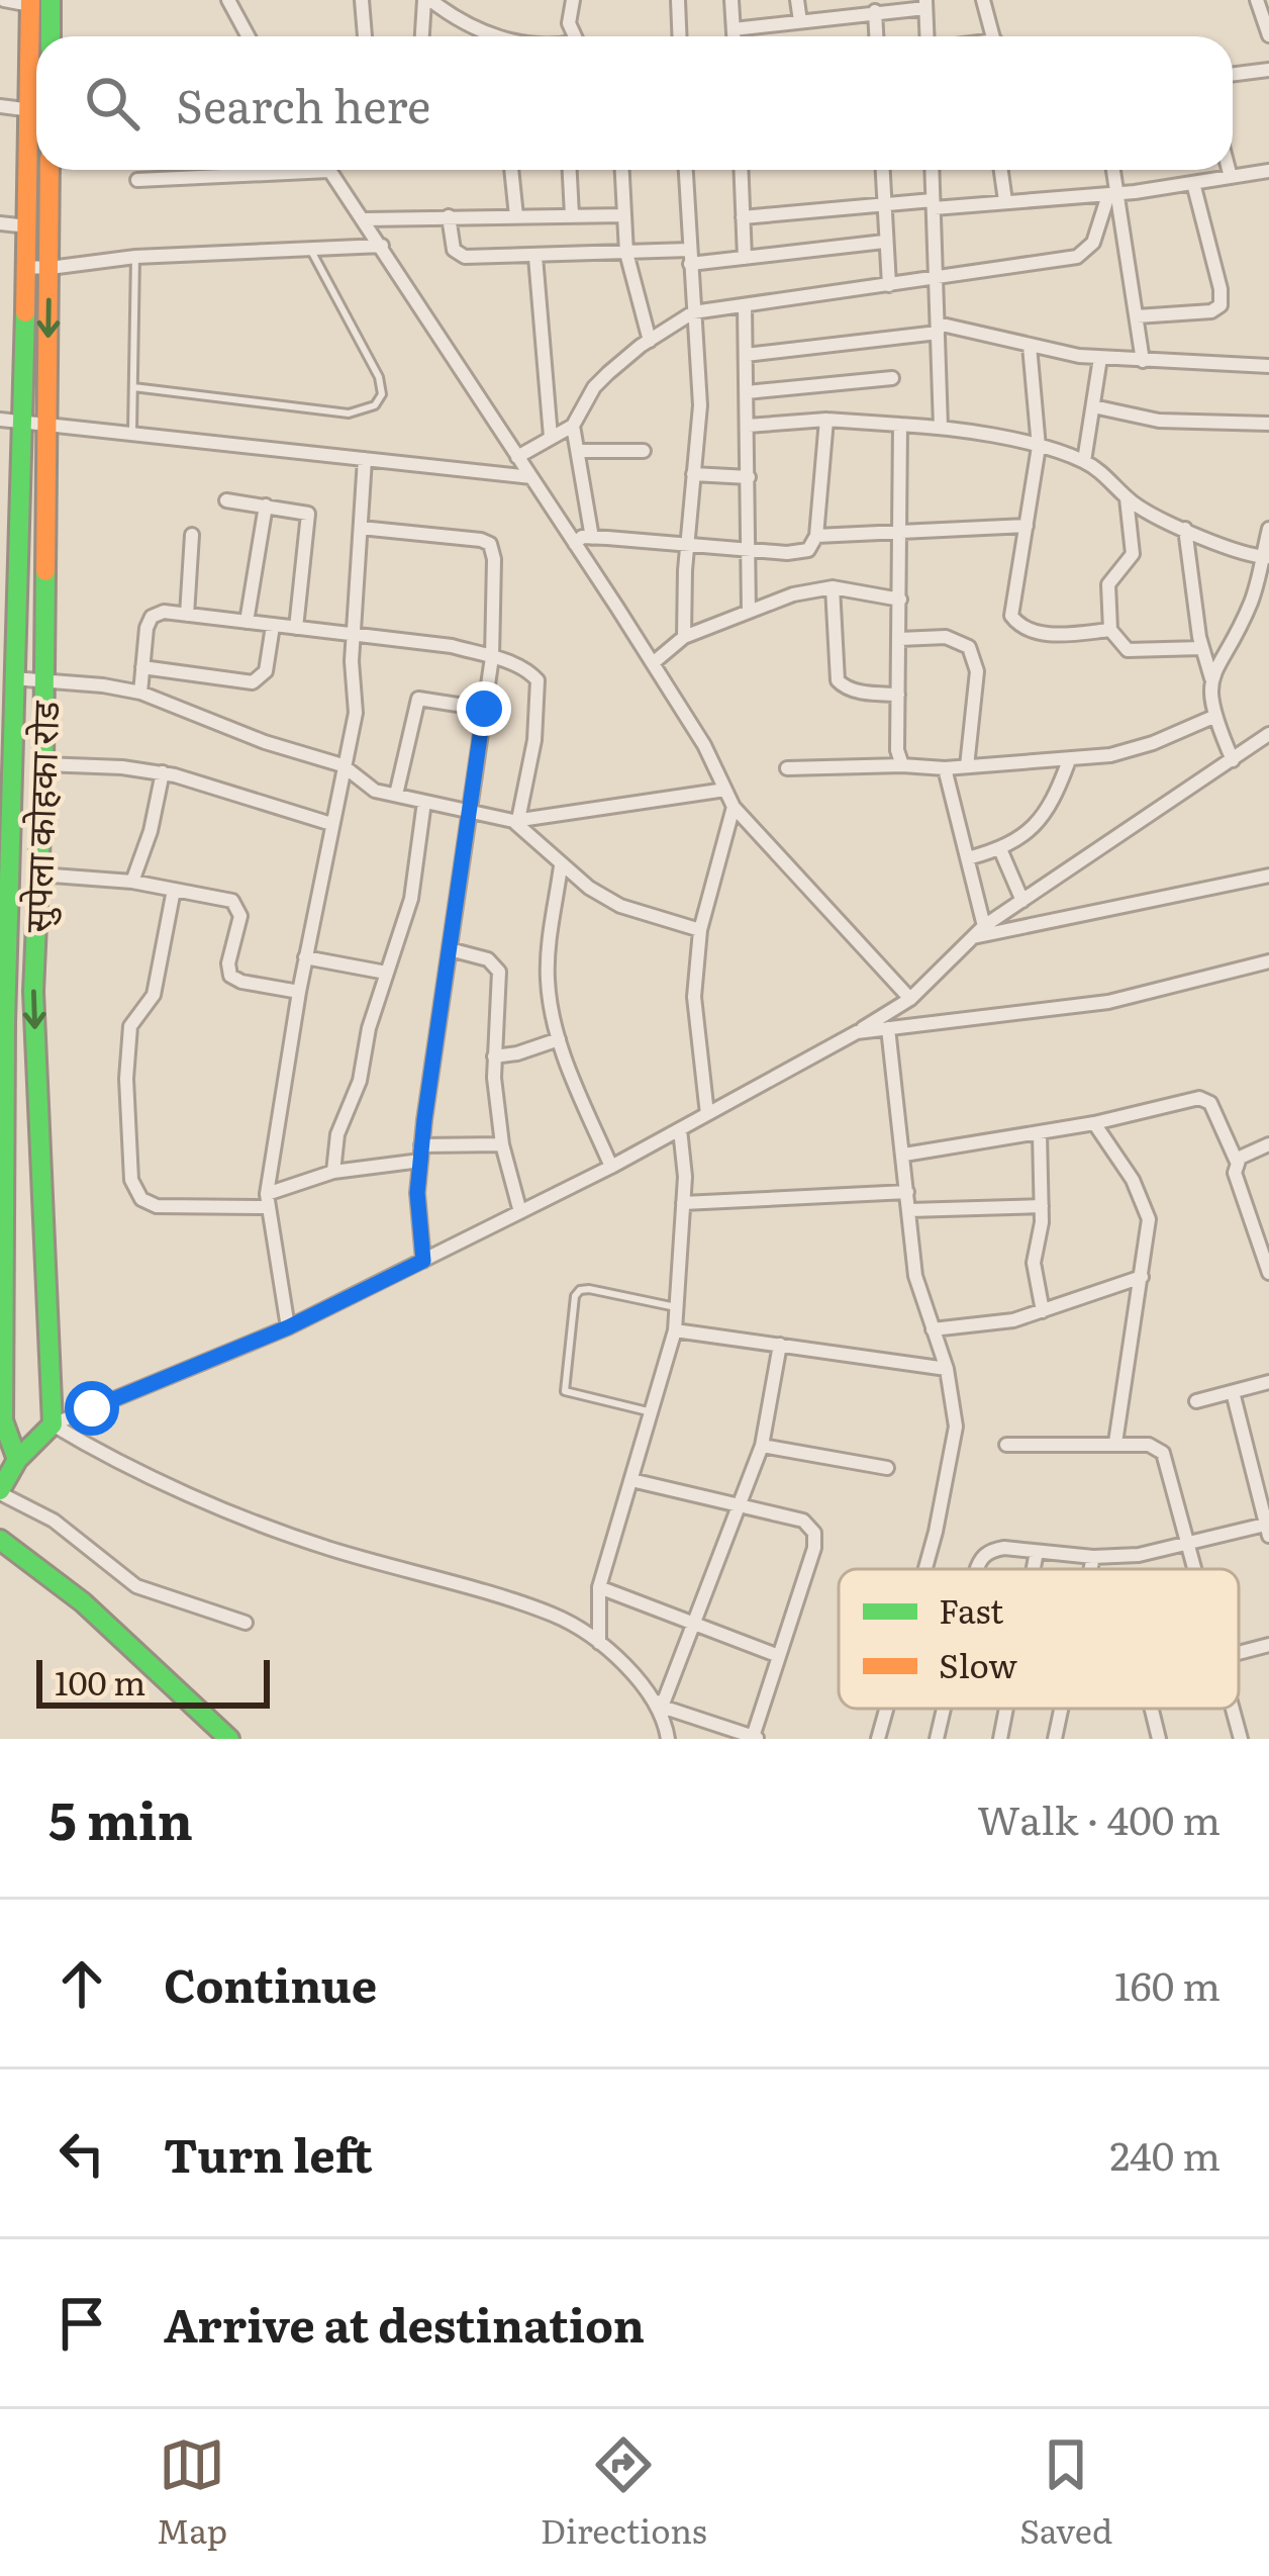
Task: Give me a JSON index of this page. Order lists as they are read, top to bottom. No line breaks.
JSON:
{"streets":{"street":["सुपेला कोहका रोड"]},"legend":["Fast","Slow"],"scale_bar":"100 m","page":{"search":"Search here","scale":"100 m","heading":["5 min","Walk · 400 m"],"list":[["Continue","160 m"],["Turn left","240 m"],"Arrive at destination"],"nav":["Map","Directions","Saved"]}}
